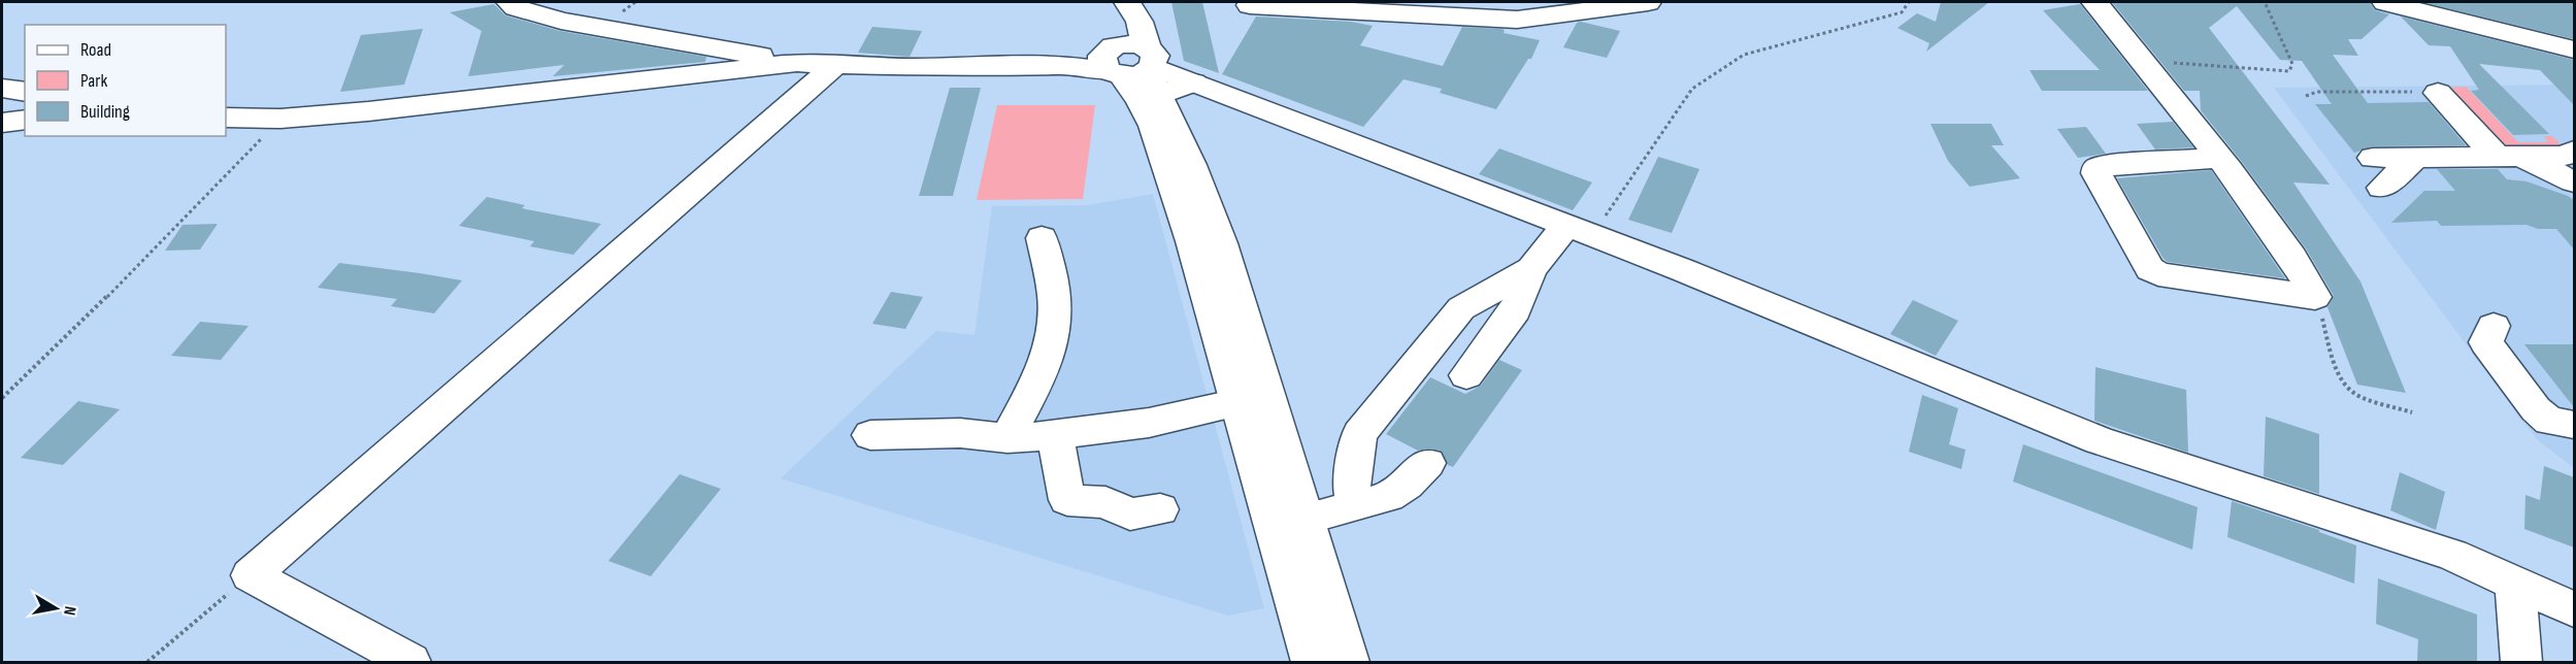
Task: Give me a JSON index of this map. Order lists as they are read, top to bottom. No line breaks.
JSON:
{"legend":["Road","Park","Building"],"north":"right"}
